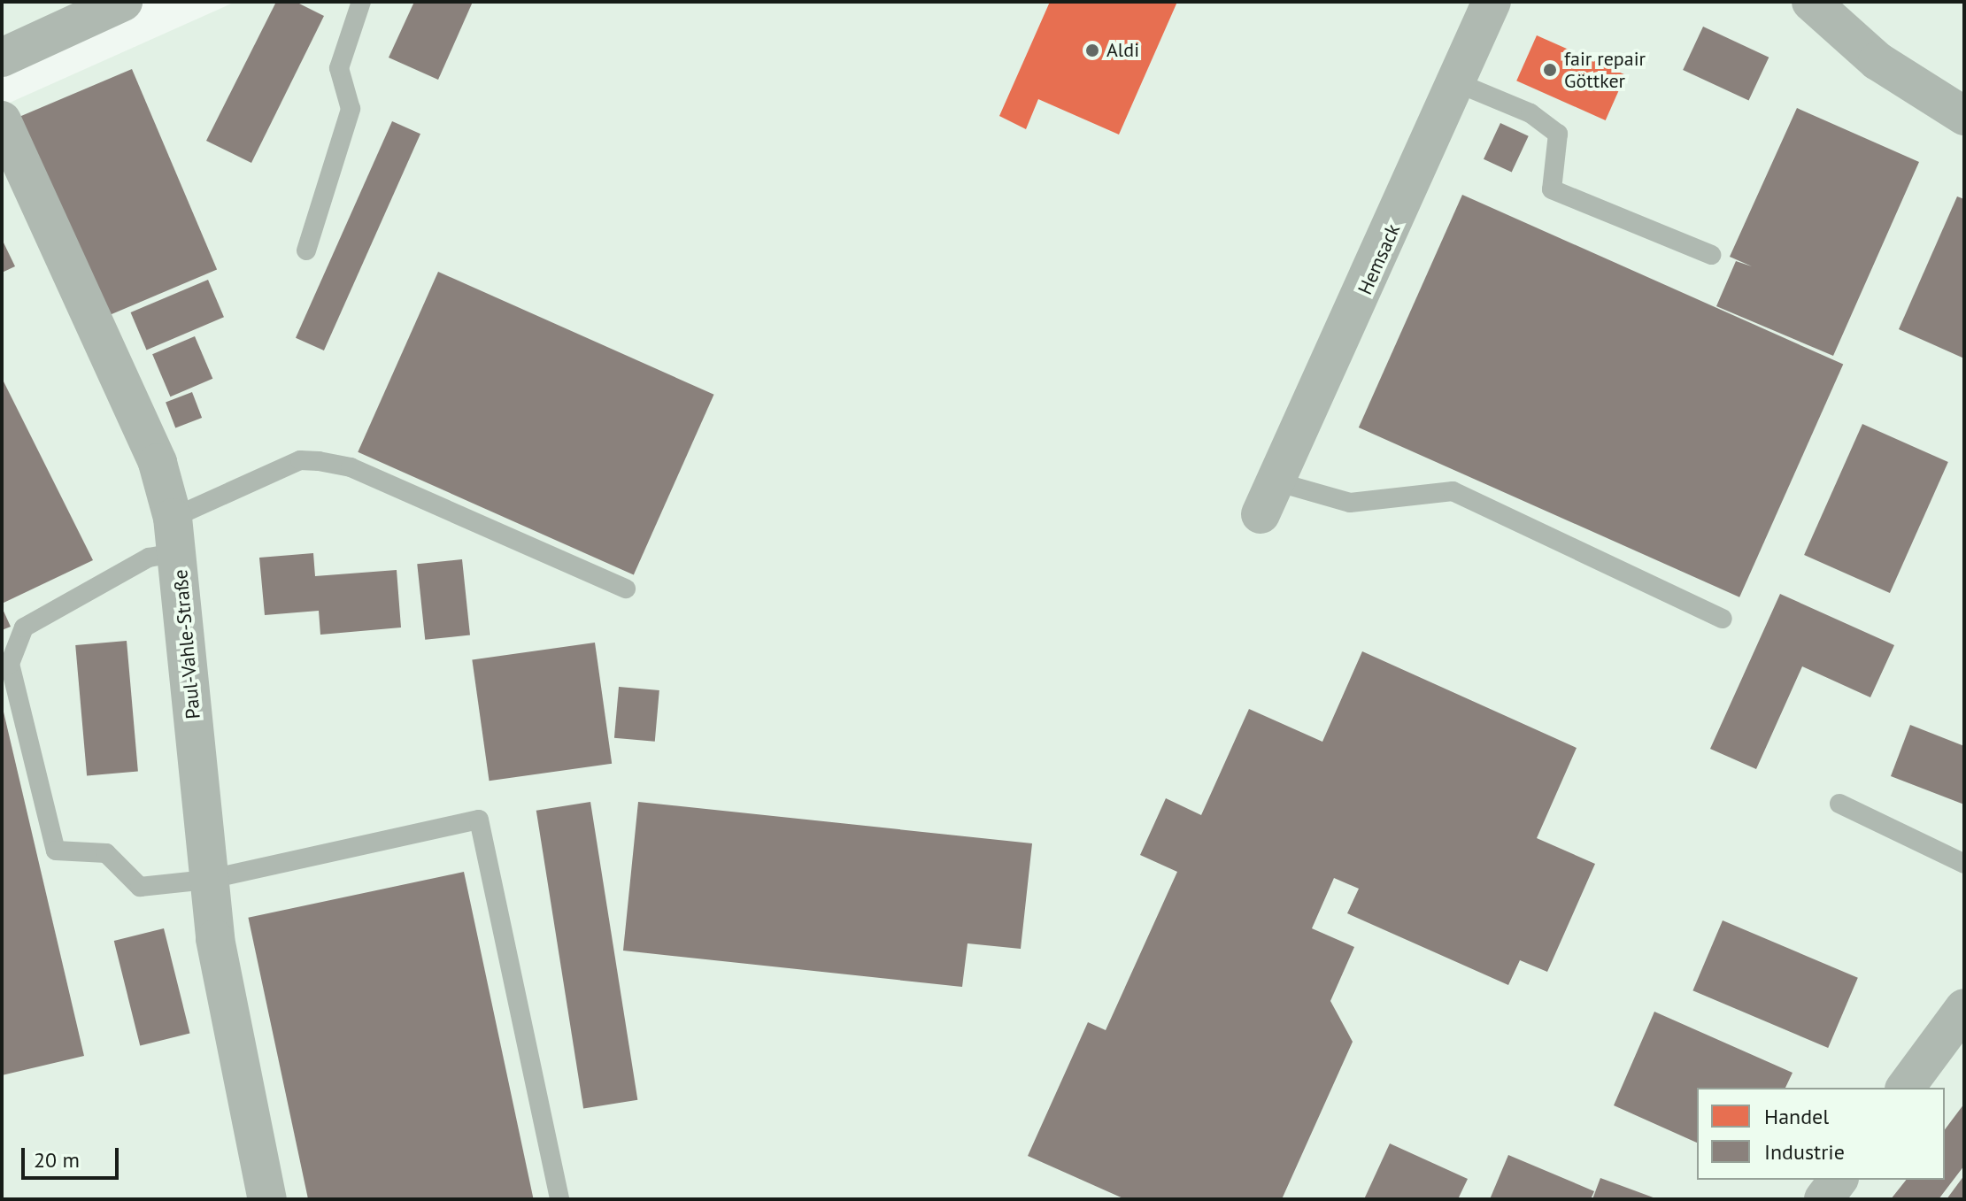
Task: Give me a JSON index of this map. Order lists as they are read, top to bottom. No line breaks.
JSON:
{"streets":{"street":["Hemsack","Paul-Vahle-Straße"]},"places":["Aldi","fair repair Göttker"],"legend":["Handel","Industrie"],"scale_bar":"20 m"}
